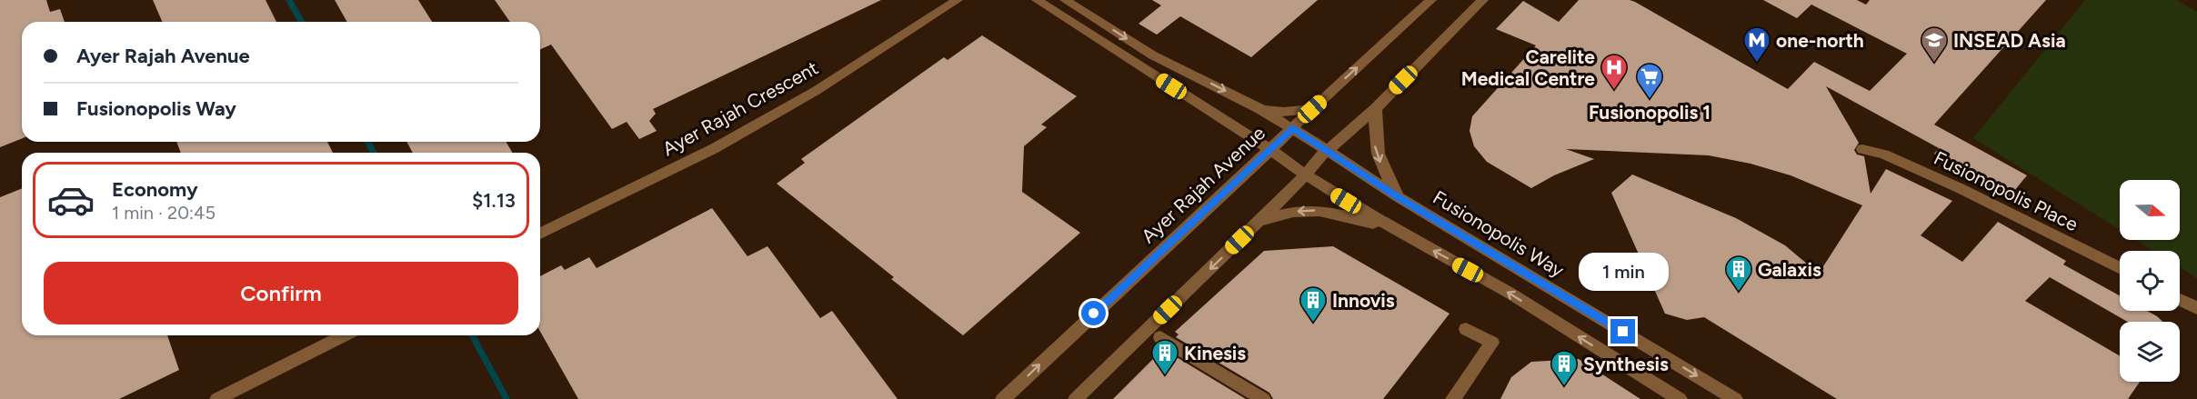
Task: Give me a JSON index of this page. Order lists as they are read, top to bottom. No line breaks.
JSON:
{"streets":{"street":["Ayer Rajah Crescent","Ayer Rajah Avenue","Fusionopolis Place","Fusionopolis Way"]},"places":{"metro station":["one-north"],"school or university":["INSEAD Asia"],"hospital":["Carelite Medical Centre"],"supermarket":["Fusionopolis 1"],"building":["Galaxis","Innovis","Kinesis","Synthesis"]},"north":"right","page":{"banner":["Ayer Rajah Avenue","Fusionopolis Way"],"list":[{"name":"Economy","note":"1 min · 20:45","value":"$1.13"}],"buttons":"Confirm","bubble":"1 min"}}
